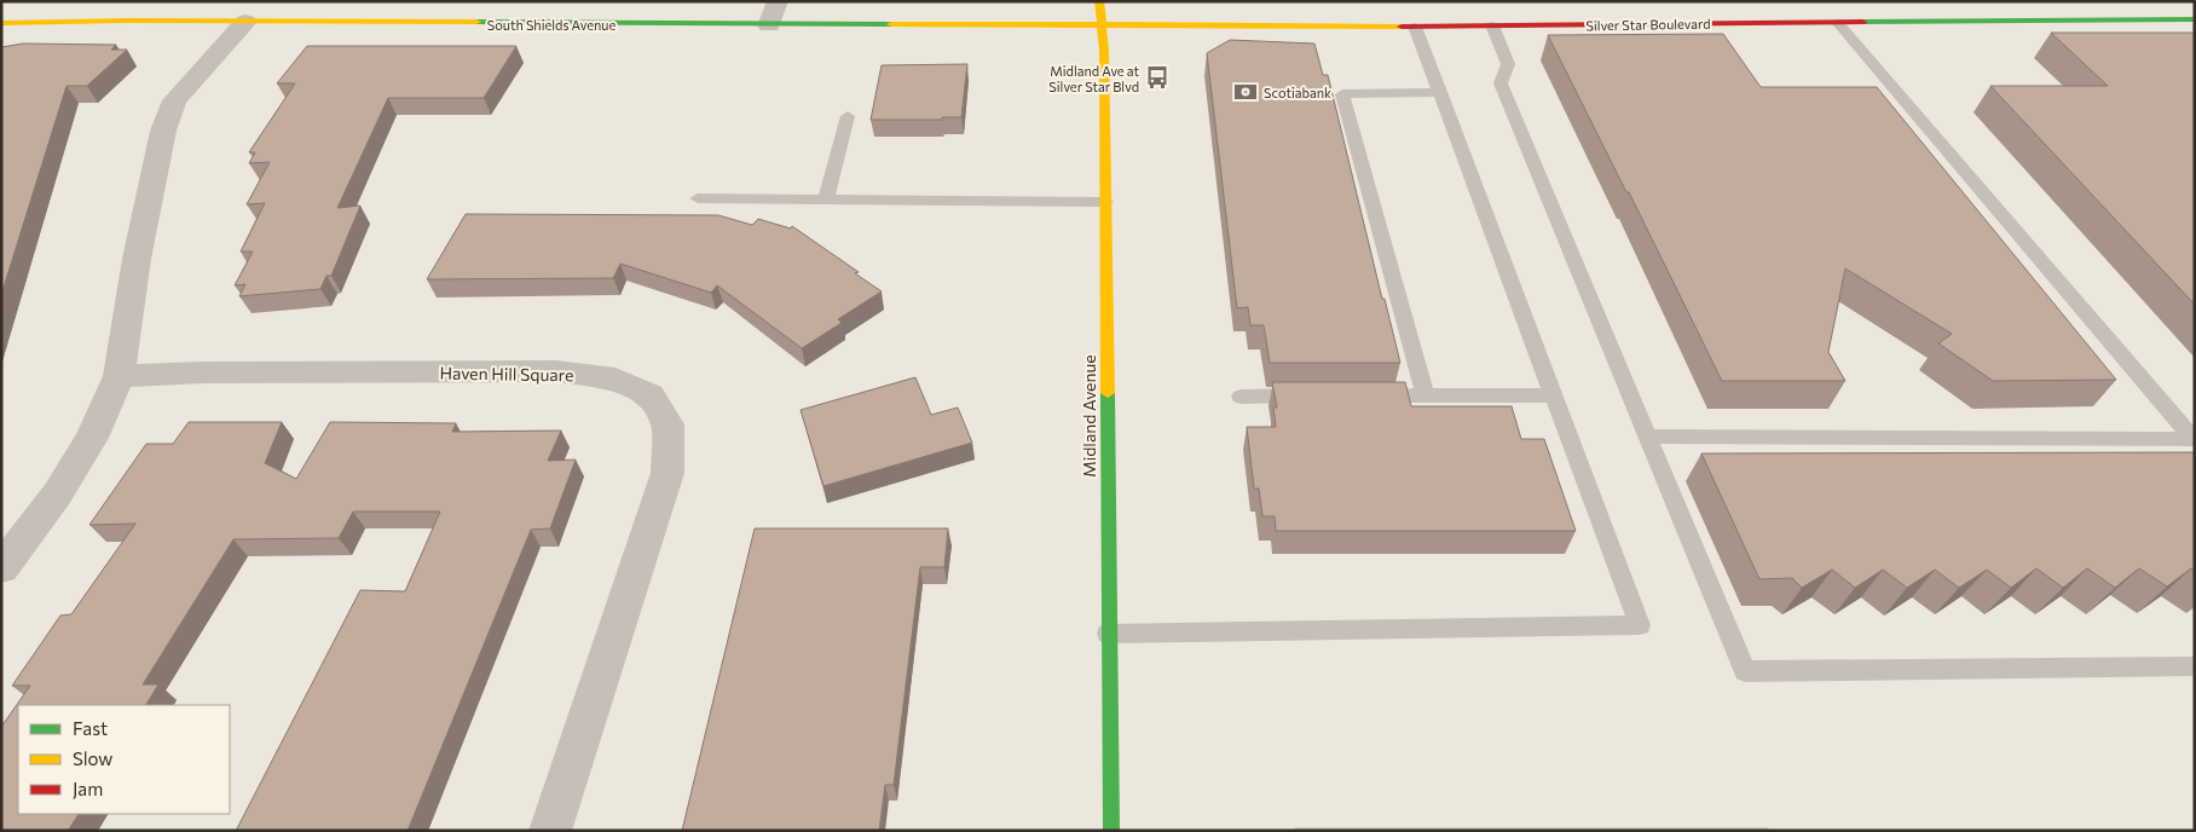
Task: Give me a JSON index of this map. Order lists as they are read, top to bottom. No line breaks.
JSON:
{"streets":{"street":["South Shields Avenue","Silver Star Boulevard","Haven Hill Square","Midland Avenue"]},"crossings":[["South Shields Avenue","Silver Star Boulevard"],["South Shields Avenue","Midland Avenue"],["Silver Star Boulevard","Midland Avenue"]],"places":{"bus stop":["Midland Ave at Silver Star Blvd"],"bank":["Scotiabank"]},"legend":["Fast","Slow","Jam"]}
